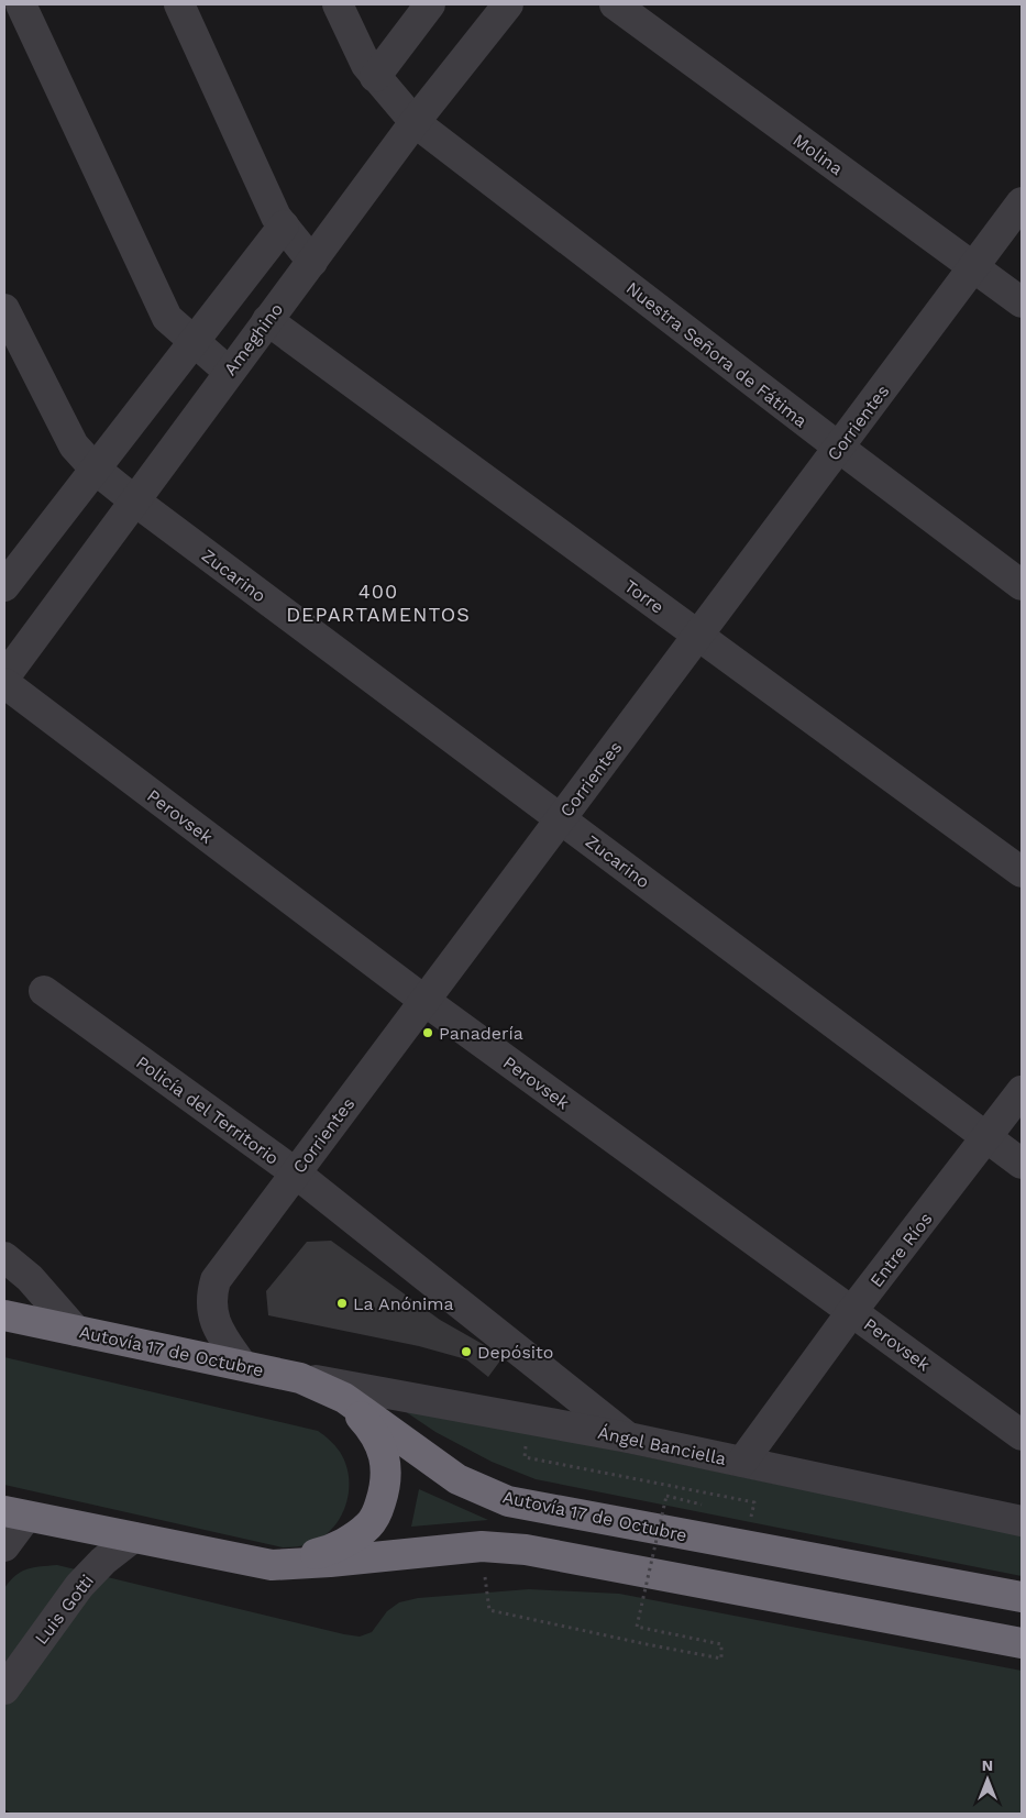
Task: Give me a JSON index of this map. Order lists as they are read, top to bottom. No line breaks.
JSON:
{"streets":{"highway":["Autovía 17 de Octubre"],"street":["Molina","Ameghino","Nuestra Señora de Fátima","Corrientes","Zucarino","Torre","Perovsek","Policía del Territorio","Entre Ríos","Ángel Banciella","Luis Gotti"]},"crossings":[["Molina","Corrientes"],["Ameghino","Nuestra Señora de Fátima"],["Ameghino","Zucarino"],["Ameghino","Torre"],["Nuestra Señora de Fátima","Corrientes"],["Corrientes","Zucarino"],["Corrientes","Torre"],["Corrientes","Perovsek"],["Corrientes","Policía del Territorio"],["Corrientes","Autovía 17 de Octubre"],["Zucarino","Entre Ríos"],["Perovsek","Entre Ríos"],["Policía del Territorio","Ángel Banciella"],["Entre Ríos","Ángel Banciella"],["Autovía 17 de Octubre","Ángel Banciella"]],"districts":["400 DEPARTAMENTOS"],"places":["Panadería","La Anónima","Depósito"],"north":"top"}
